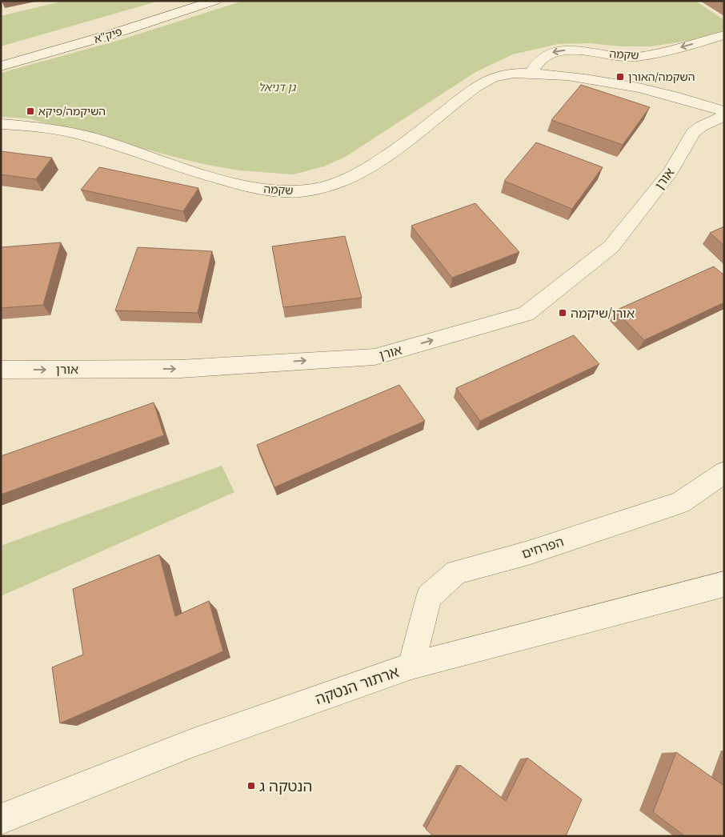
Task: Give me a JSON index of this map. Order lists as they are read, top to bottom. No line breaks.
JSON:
{"streets":{"street":["פיק\"א","שקמה","אורן","הפרחים","ארתור הנטקה"]},"crossings":[["שקמה","אורן"],["הפרחים","ארתור הנטקה"]],"one_way":["אורן"],"parks":["גן דניאל"],"places":{"transit":["השקמה/האורן","השיקמה/פיקא","אורן/שיקמה","הנטקה ג"]}}
